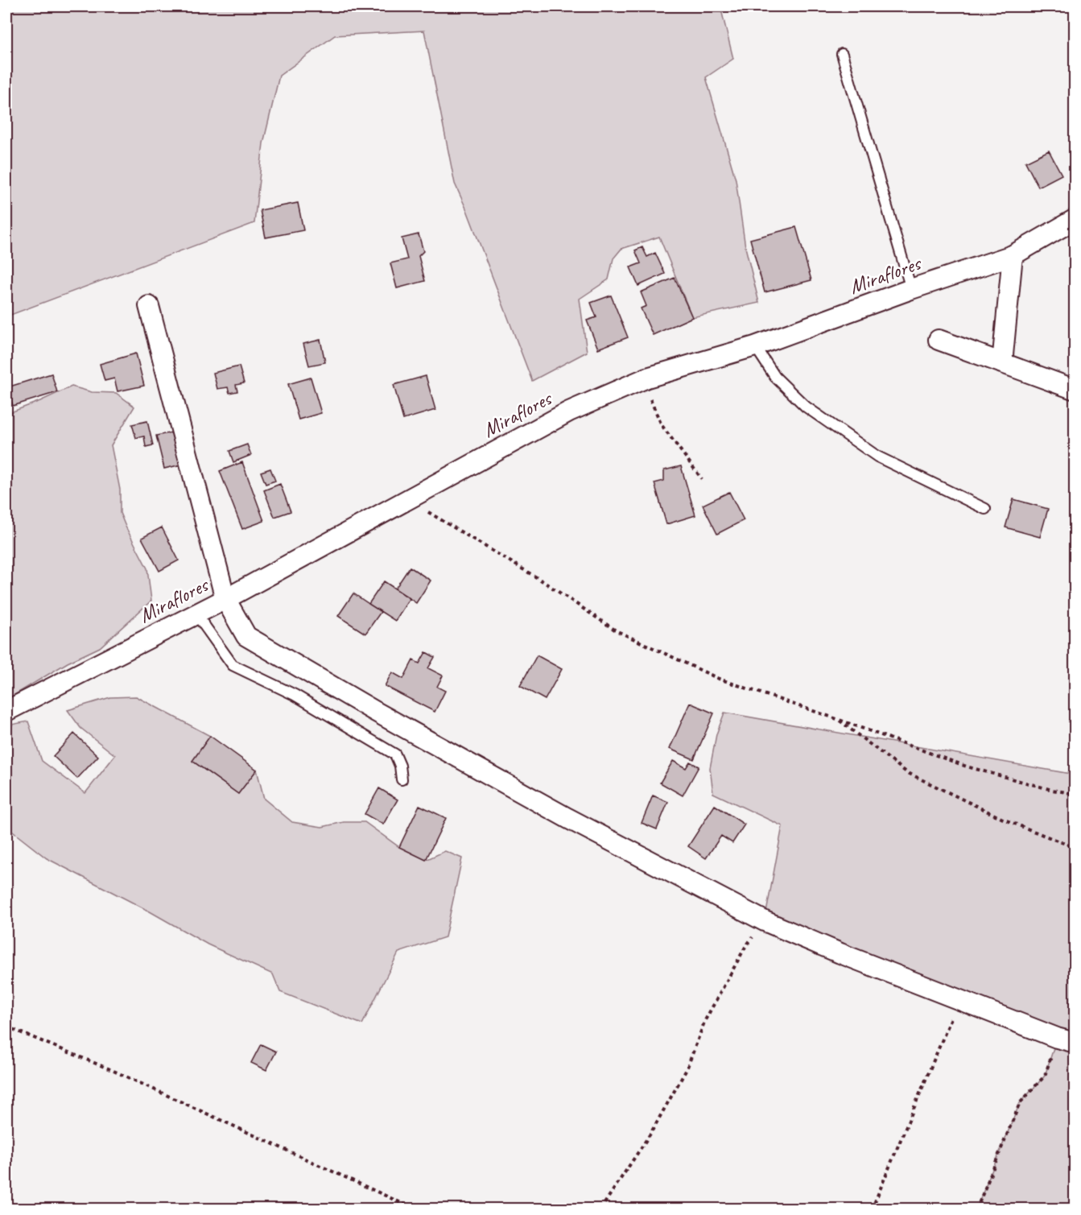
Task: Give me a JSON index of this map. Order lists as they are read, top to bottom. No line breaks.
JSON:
{"streets":{"street":["Miraflores"]}}
